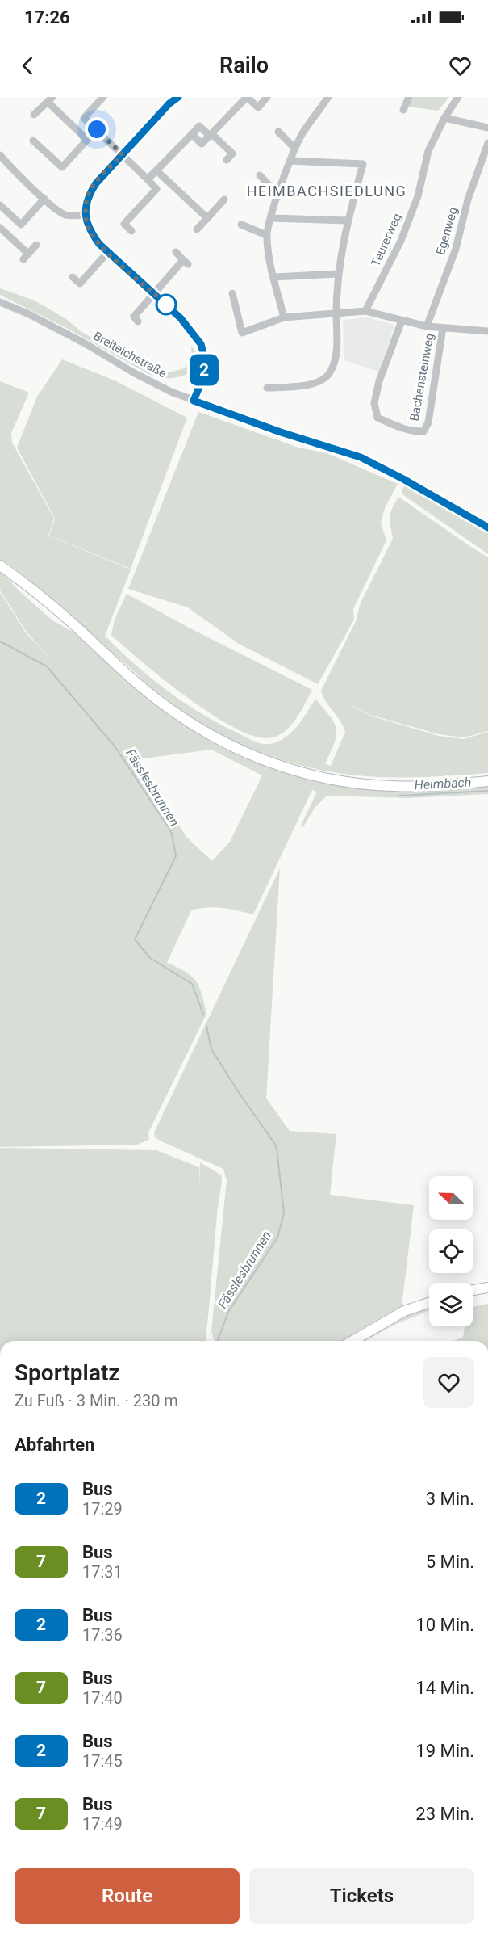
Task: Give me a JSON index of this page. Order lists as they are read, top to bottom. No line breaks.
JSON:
{"streets":{"street":["Egenweg","Teurerweg","Breiteichstraße","Bachensteinweg"]},"districts":["HEIMBACHSIEDLUNG"],"water":["Heimbach","Fässlesbrunnen"],"lines":["bus line 2"],"north":"top left","page":{"status":"17:26","header":"Railo","on_map":"2","heading":[["Sportplatz","Zu Fuß · 3 Min. · 230 m"],"Abfahrten"],"list":[{"mark":"2","name":"Bus","note":"17:29","value":"3 Min."},{"mark":"7","name":"Bus","note":"17:31","value":"5 Min."},{"mark":"2","name":"Bus","note":"17:36","value":"10 Min."},{"mark":"7","name":"Bus","note":"17:40","value":"14 Min."},{"mark":"2","name":"Bus","note":"17:45","value":"19 Min."},{"mark":"7","name":"Bus","note":"17:49","value":"23 Min."}],"buttons":["Route","Tickets"]}}
